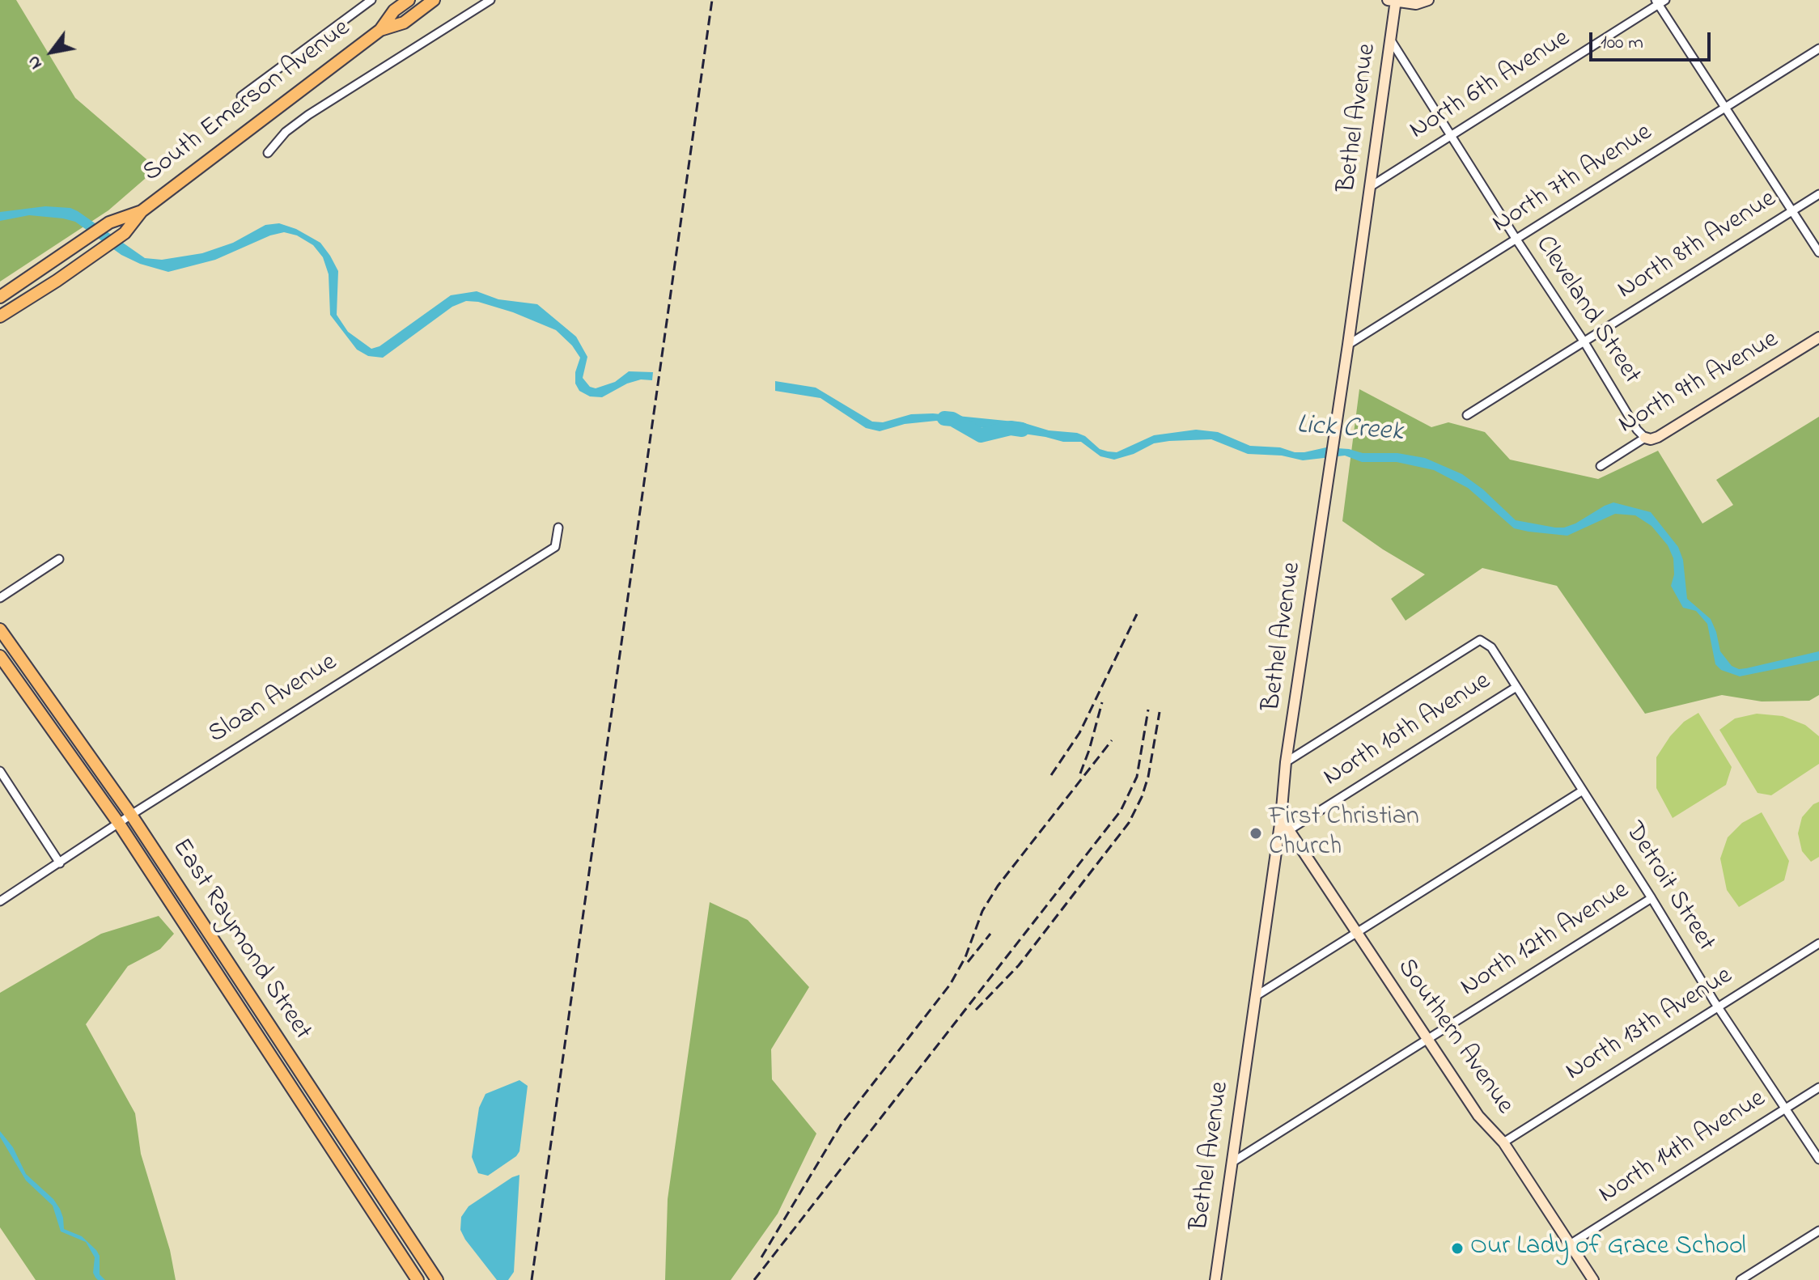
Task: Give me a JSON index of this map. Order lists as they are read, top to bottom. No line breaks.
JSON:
{"streets":{"main road":["South Emerson Avenue","East Raymond Street"],"street":["North 6th Avenue","Bethel Avenue","North 7th Avenue","North 8th Avenue","Cleveland Street","North 9th Avenue","Sloan Avenue","North 10th Avenue","Detroit Street","North 12th Avenue","North 13th Avenue","Southern Avenue","North 14th Avenue"]},"crossings":[["North 6th Avenue","Bethel Avenue"],["North 6th Avenue","Cleveland Street"],["Bethel Avenue","North 7th Avenue"],["Bethel Avenue","Cleveland Street"],["Bethel Avenue","Detroit Street"],["Bethel Avenue","North 12th Avenue"],["Bethel Avenue","Southern Avenue"],["North 7th Avenue","Cleveland Street"],["North 8th Avenue","Cleveland Street"],["Cleveland Street","North 9th Avenue"],["Sloan Avenue","East Raymond Street"],["North 10th Avenue","Detroit Street"],["North 10th Avenue","Southern Avenue"],["Detroit Street","North 12th Avenue"],["Detroit Street","North 13th Avenue"],["Detroit Street","North 14th Avenue"],["North 12th Avenue","Southern Avenue"],["North 13th Avenue","Southern Avenue"],["Southern Avenue","North 14th Avenue"]],"water":["Lick Creek"],"places":["First Christian Church","Our Lady of Grace School"],"scale_bar":"100 m","north":"bottom left"}
